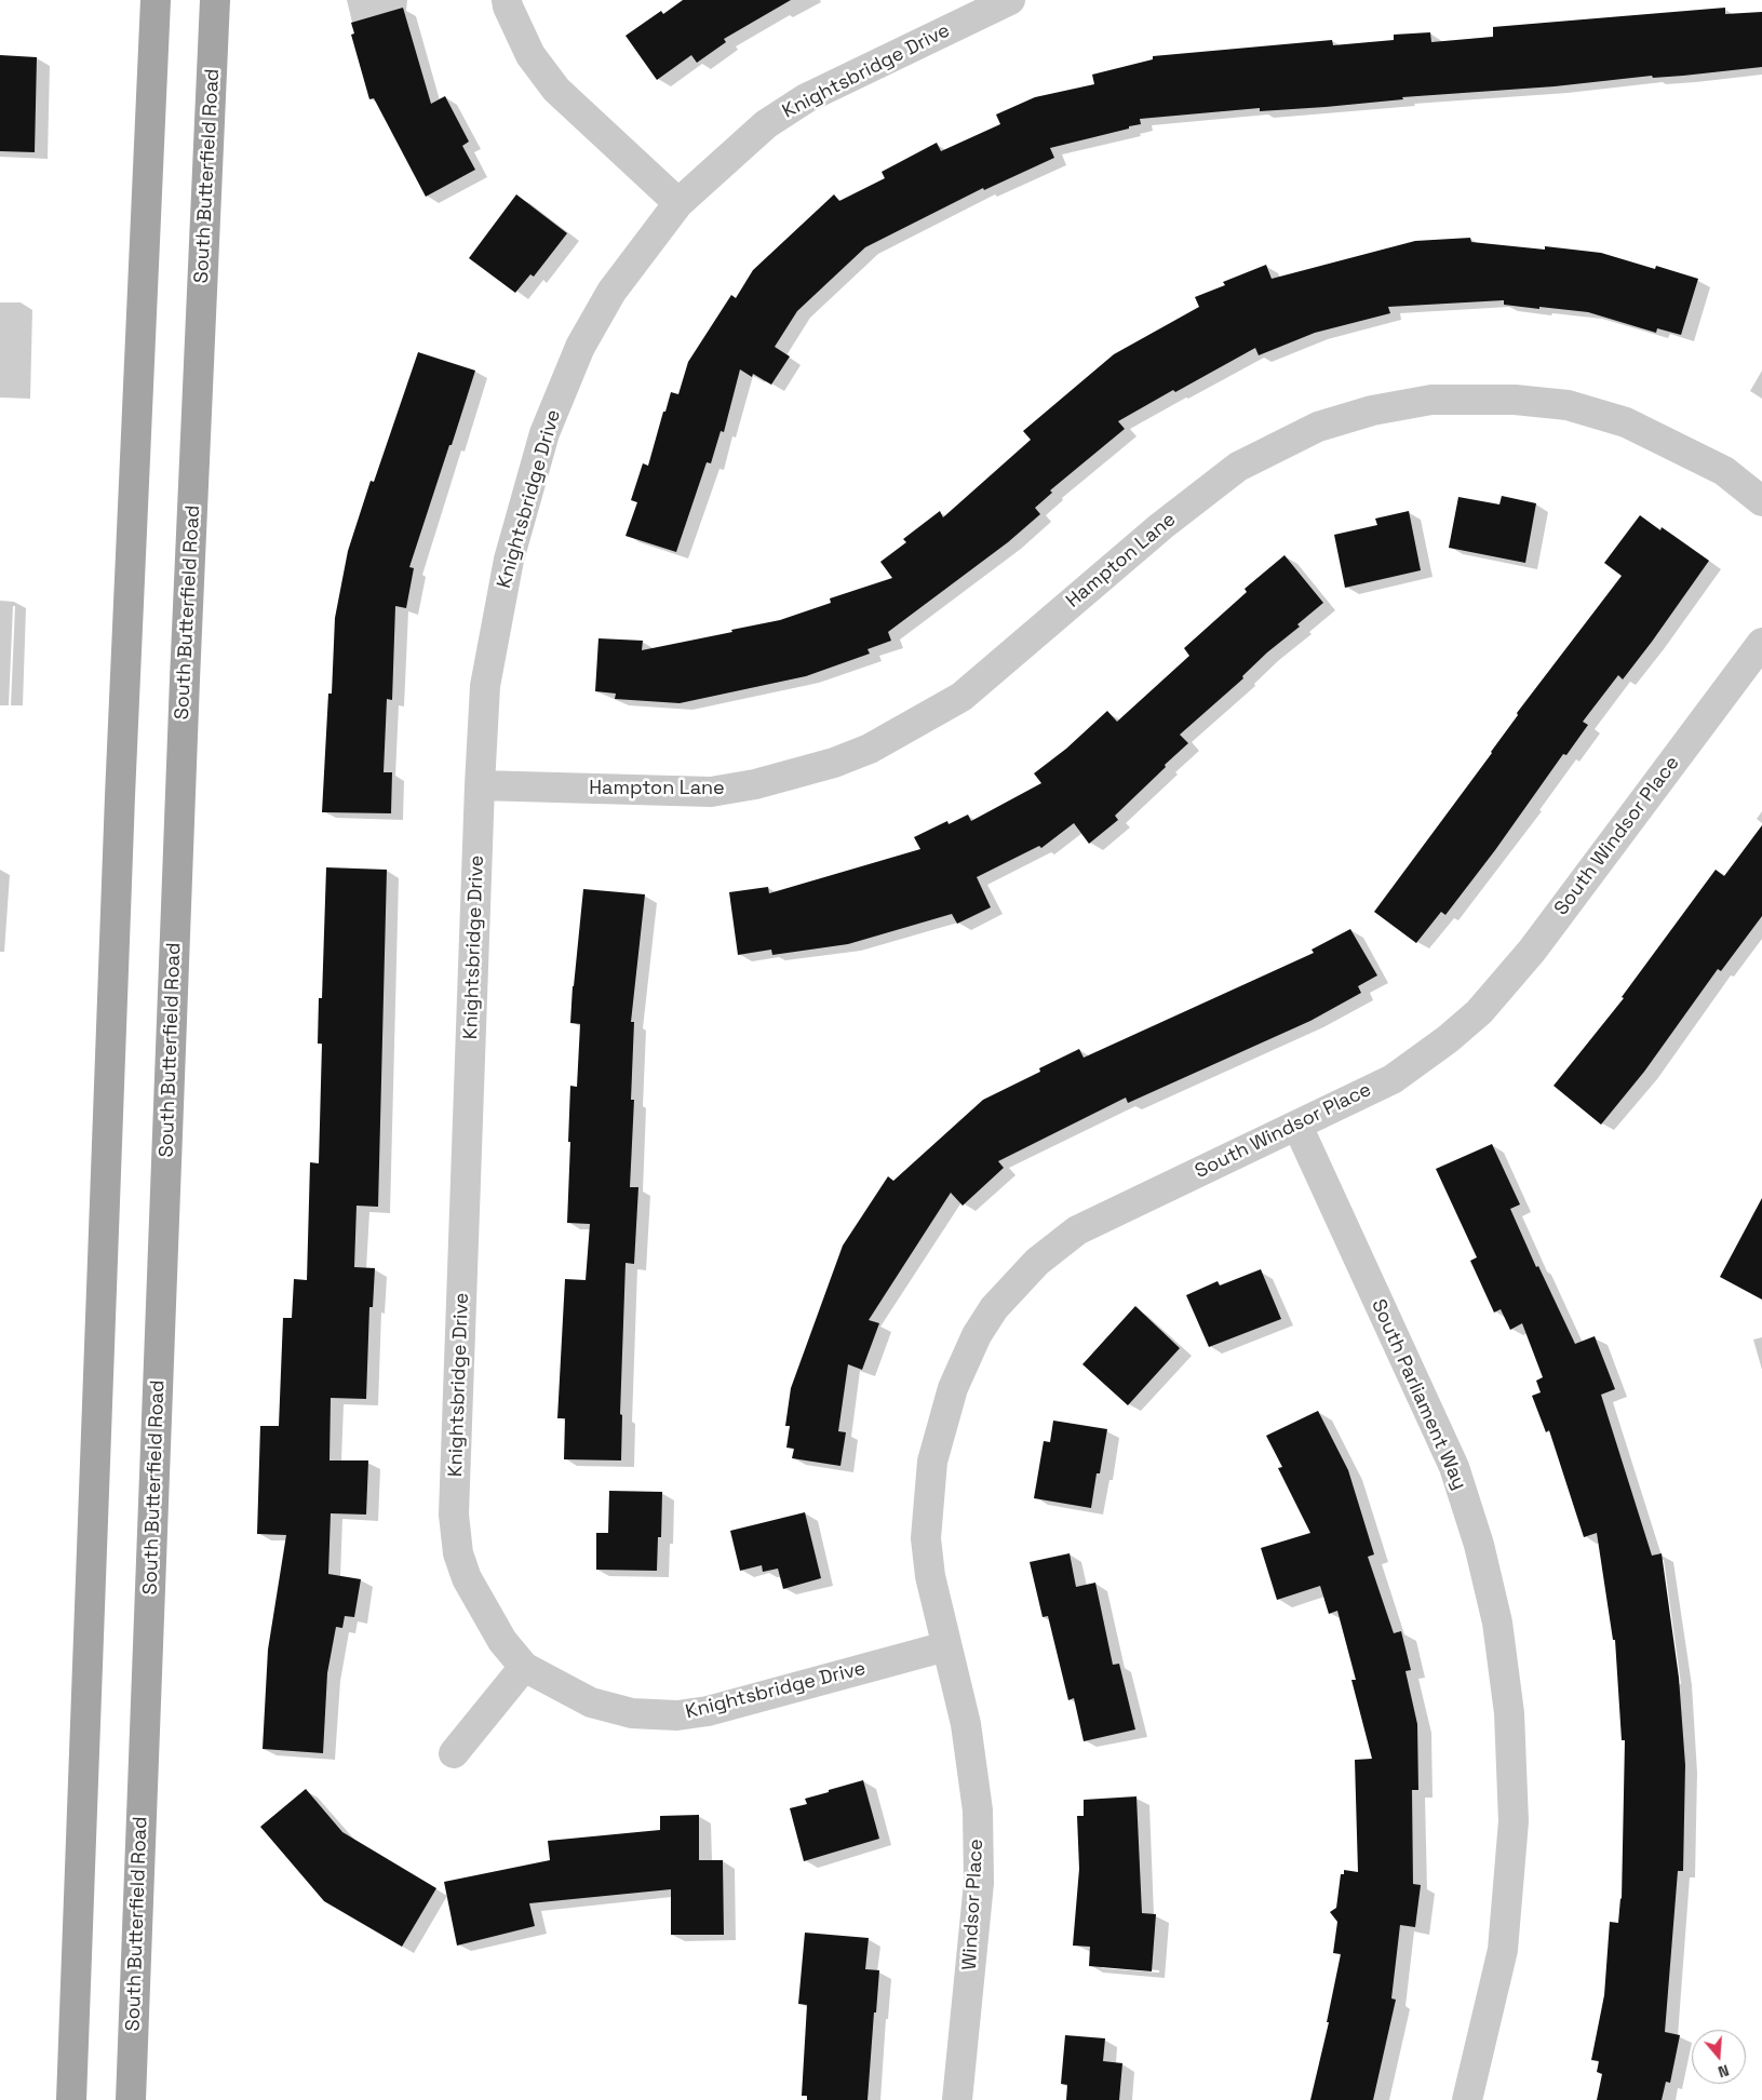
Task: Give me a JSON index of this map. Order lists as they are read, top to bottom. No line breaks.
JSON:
{"streets":{"main road":["South Butterfield Road"],"street":["Knightsbridge Drive","Hampton Lane","South Windsor Place","South Parliament Way","Windsor Place"]},"crossings":[["Knightsbridge Drive","Hampton Lane"],["Knightsbridge Drive","South Windsor Place"],["Knightsbridge Drive","Windsor Place"],["South Windsor Place","South Parliament Way"],["South Windsor Place","Windsor Place"]],"north":"bottom"}
